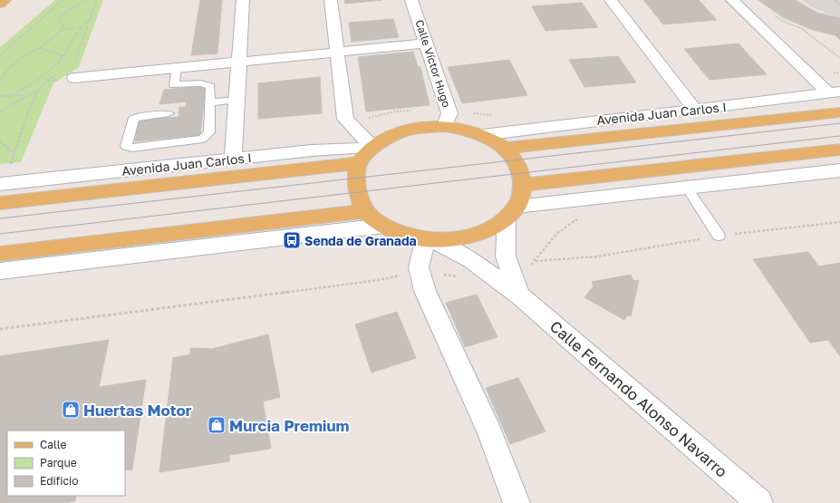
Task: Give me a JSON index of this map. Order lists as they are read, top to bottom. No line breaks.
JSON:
{"streets":{"main road":["Avenida Juan Carlos I"],"street":["Calle Víctor Hugo","Calle Fernando Alonso Navarro"]},"crossings":[["Calle Víctor Hugo","Avenida Juan Carlos I"]],"places":{"bus stop":["Senda de Granada"],"shop":["Huertas Motor","Murcia Premium"]},"legend":["Calle","Parque","Edificio"]}
